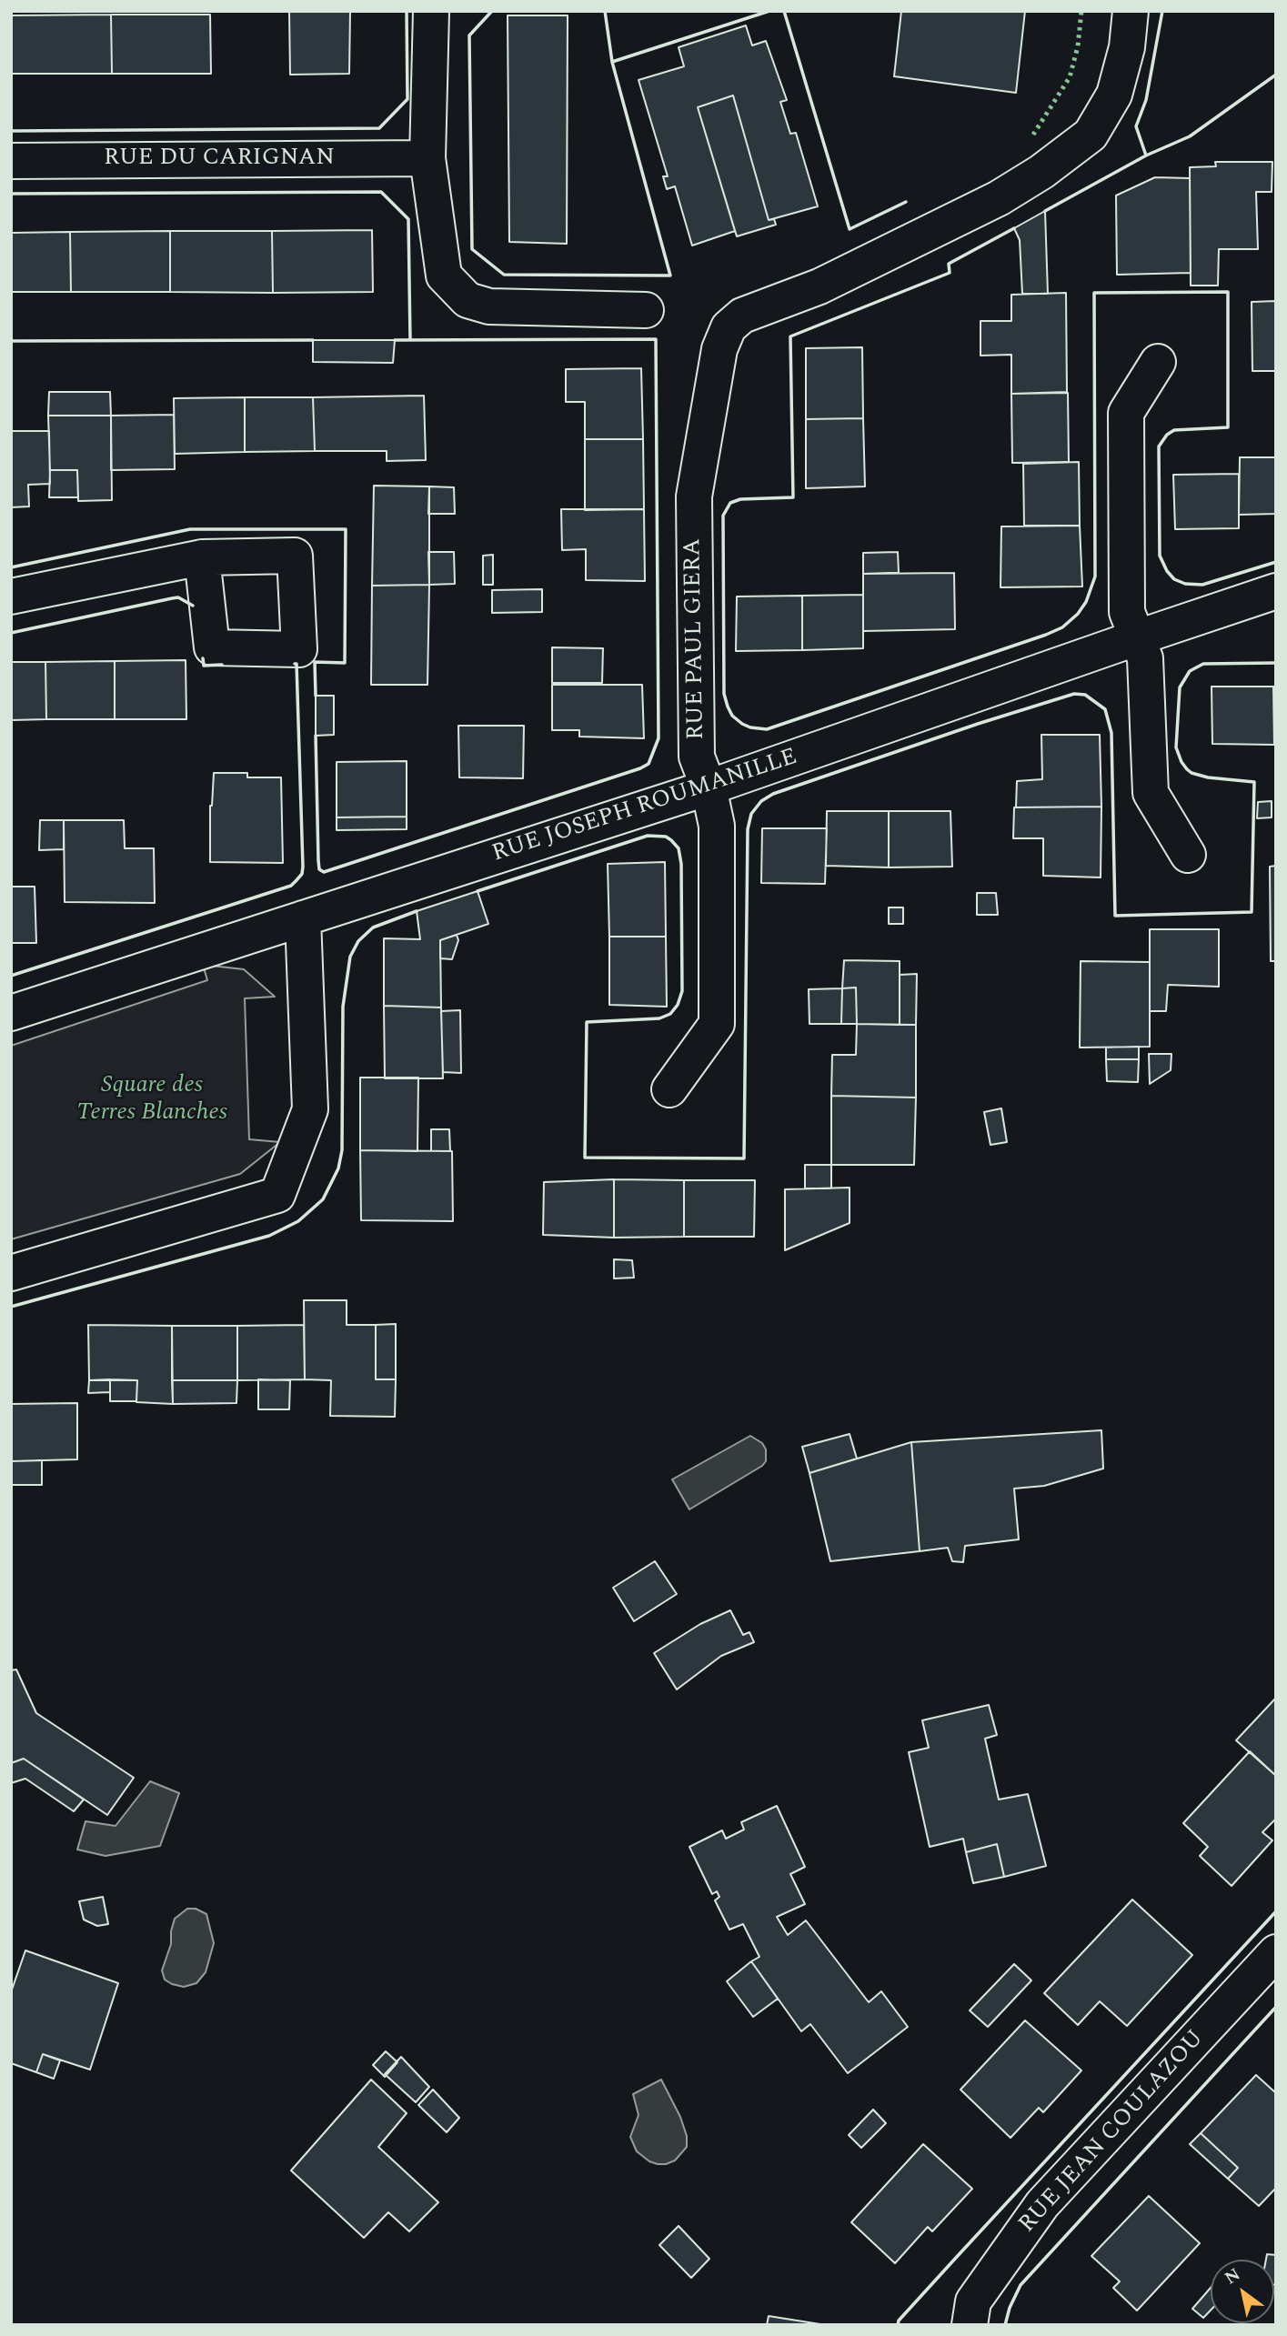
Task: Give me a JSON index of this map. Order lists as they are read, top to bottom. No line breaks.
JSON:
{"streets":{"street":["RUE DU CARIGNAN","RUE PAUL GIERA","RUE JOSEPH ROUMANILLE","RUE JEAN COULAZOU"]},"crossings":[["RUE PAUL GIERA","RUE JOSEPH ROUMANILLE"]],"parks":["Square des Terres Blanches"],"north":"top left"}
